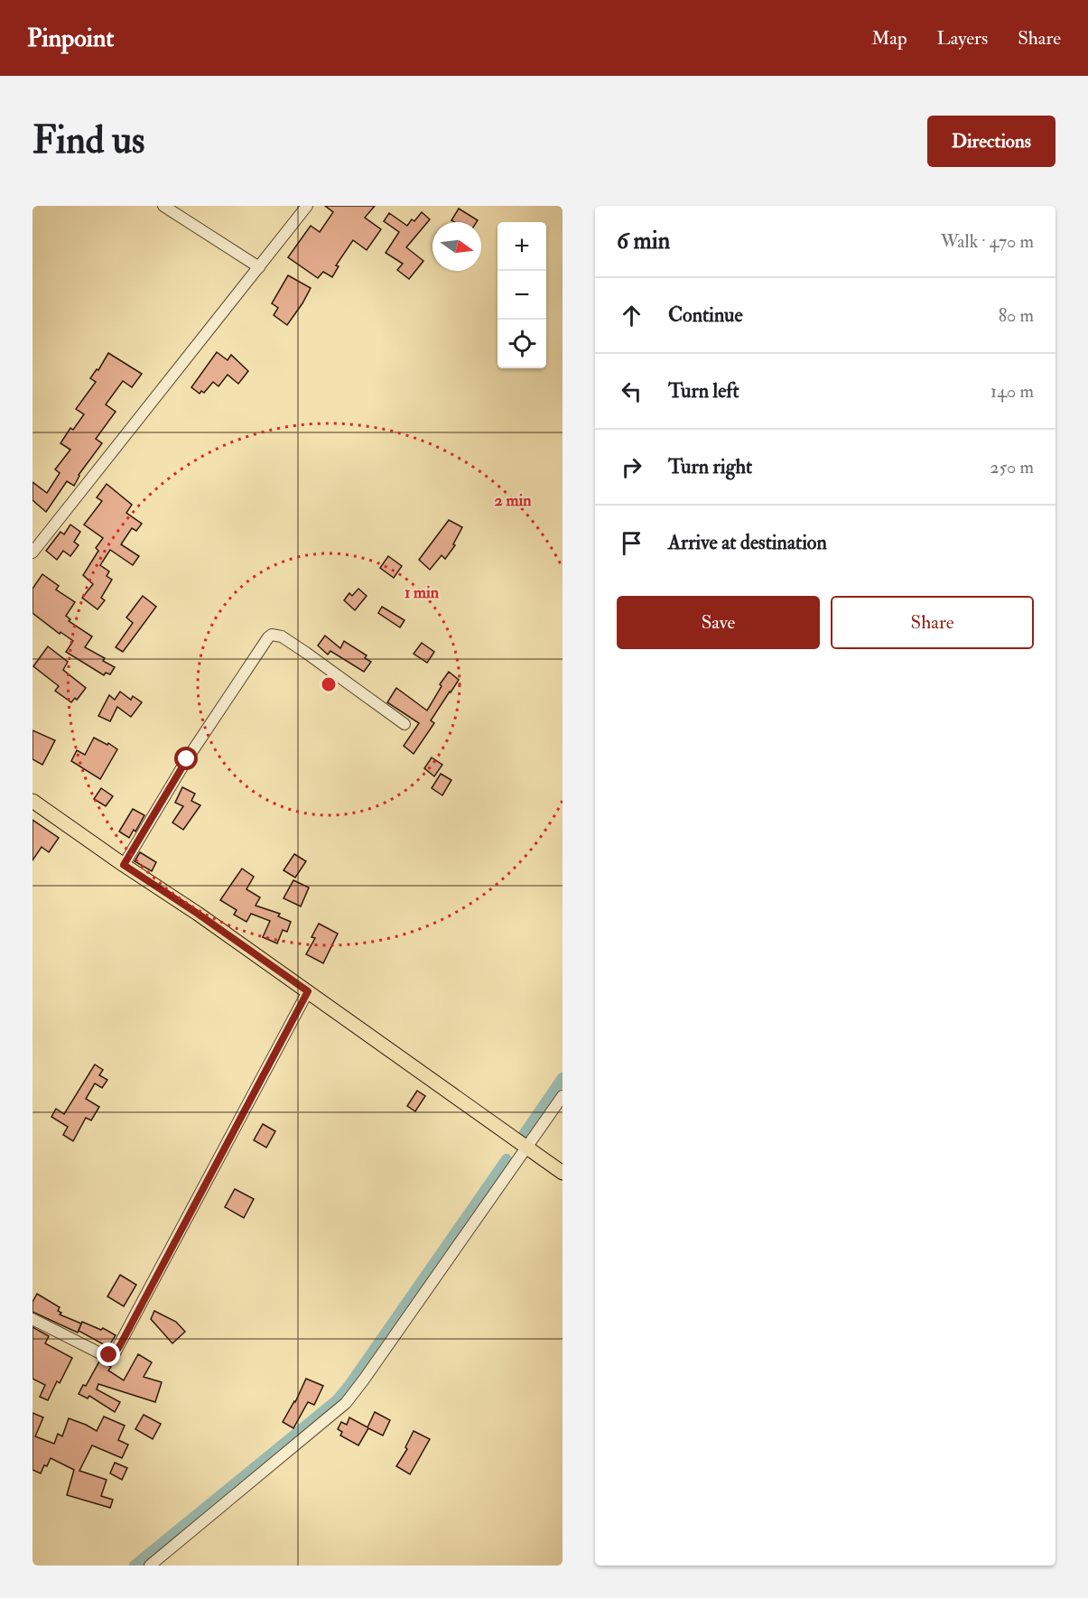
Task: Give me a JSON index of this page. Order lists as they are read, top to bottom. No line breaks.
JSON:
{"north":"right","page":{"header":"Pinpoint","nav":["Map","Layers","Share"],"buttons":["Directions",["Save","Share"]],"title":"Find us","heading":["6 min","Walk · 470 m"],"map_buttons":["+","−"],"list":[["Continue","80 m"],["Turn left","140 m"],["Turn right","250 m"],"Arrive at destination"]},"rings":["2 min","1 min"]}
